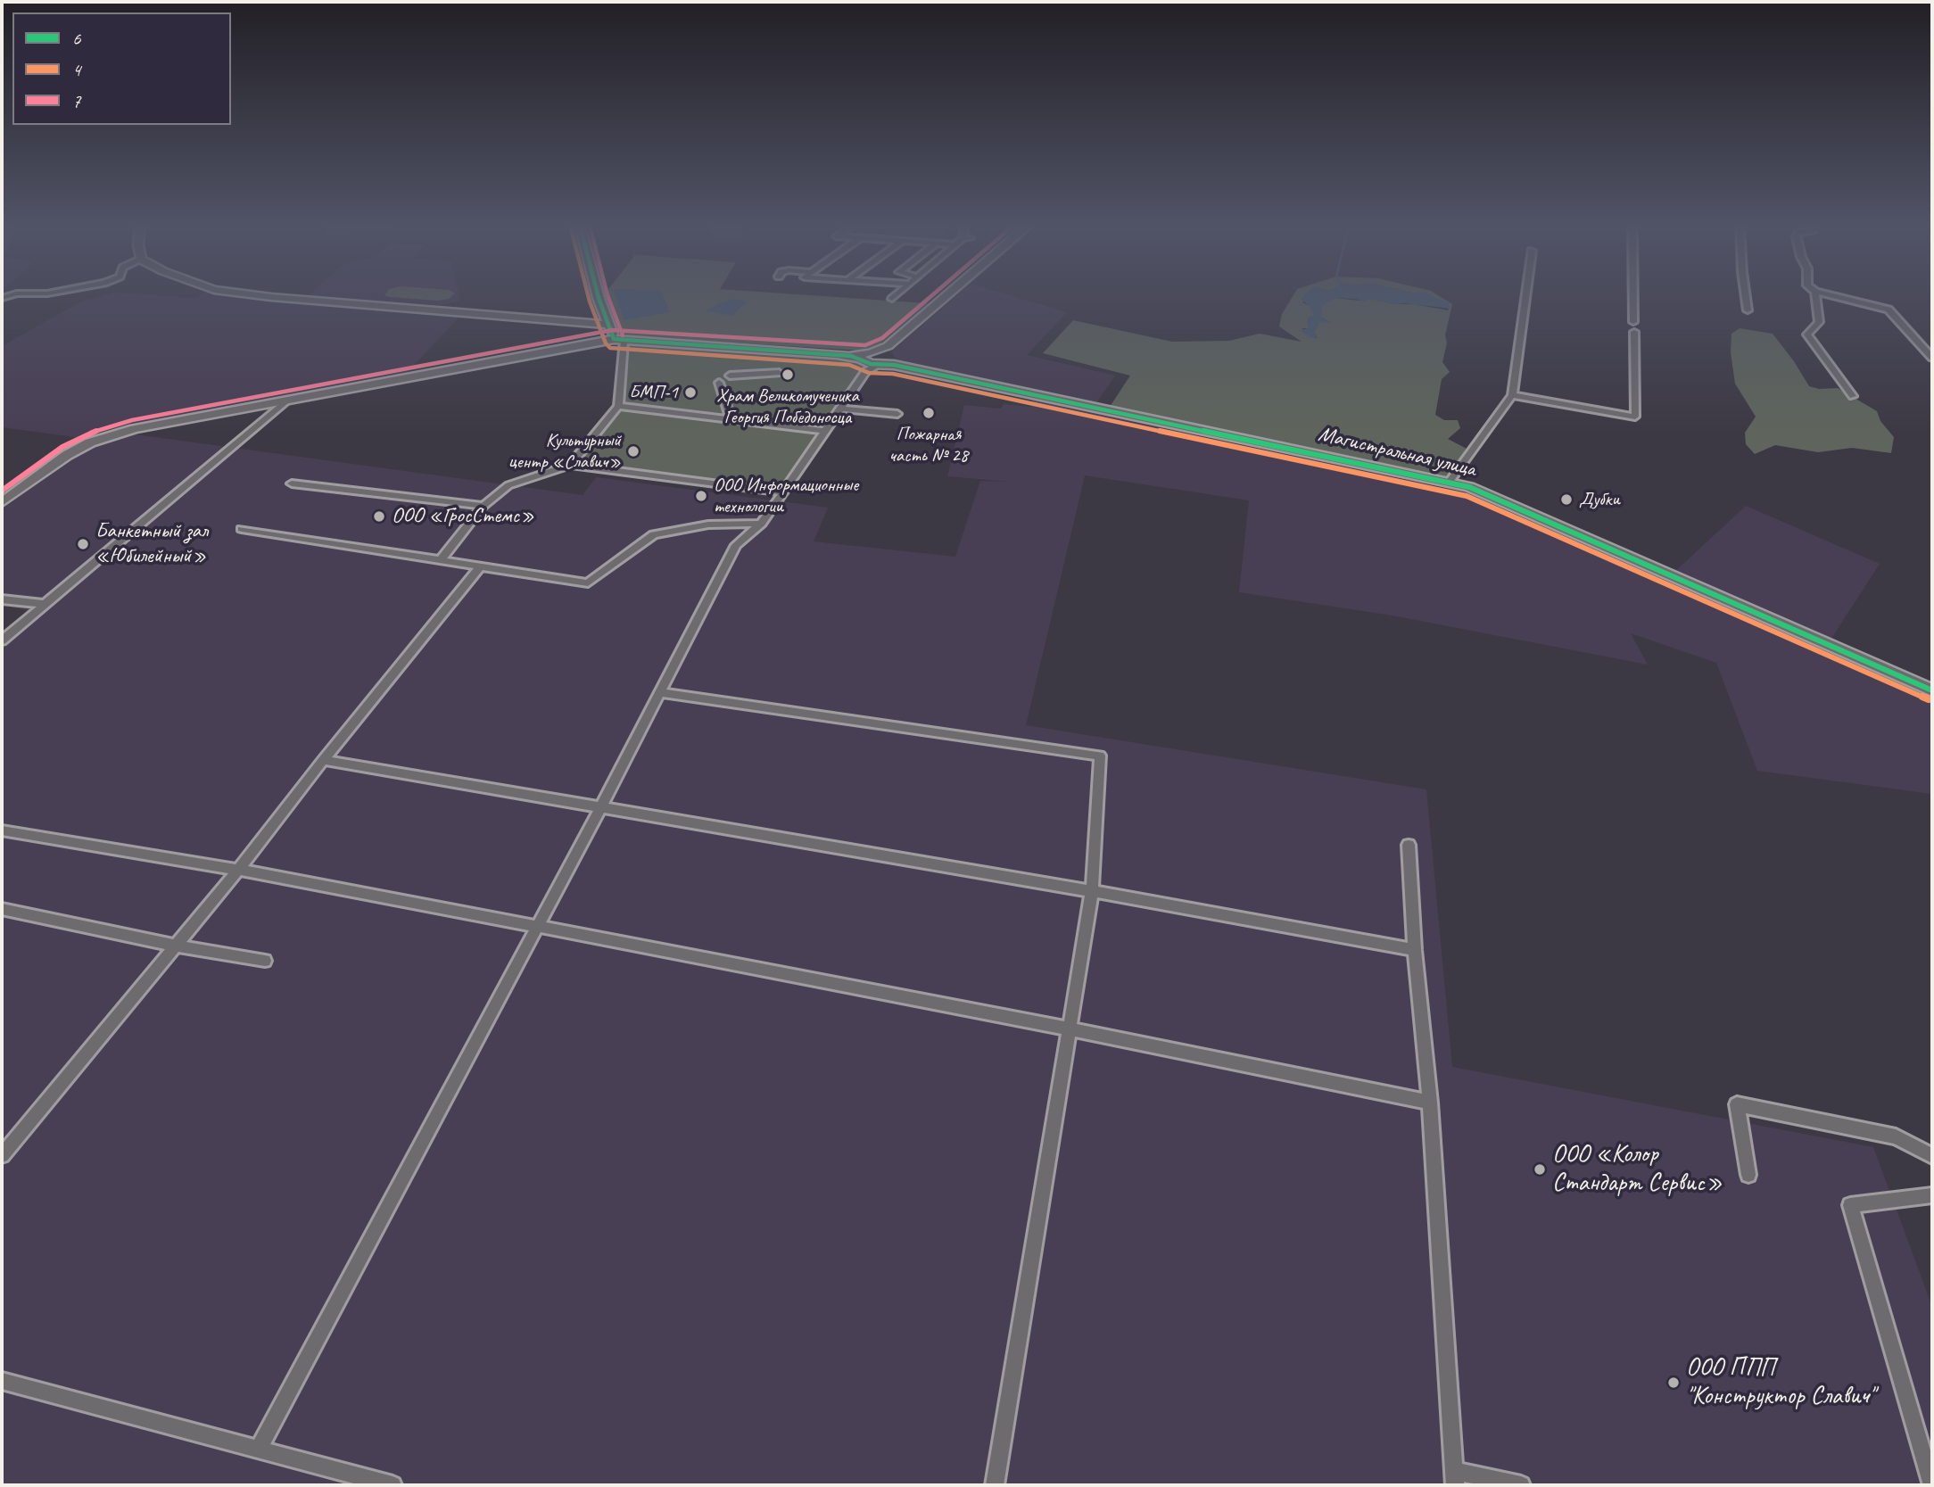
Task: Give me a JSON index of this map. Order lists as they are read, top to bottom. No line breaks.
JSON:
{"streets":{"street":["Магистральная улица"]},"places":["Храм Великомученика Георгия Победоносца","БМП-1","Пожарная часть № 28","Культурный центр «Славич»","ООО Информационные технологии","Дубки","ООО «ГросСтемс»","Банкетный зал «Юбилейный»","ООО «Колор Стандарт Сервис»","ООО ППП \"Конструктор Славич\""],"lines":["transit line 6","transit line 4","transit line 7"],"legend":["6","4","7"]}
